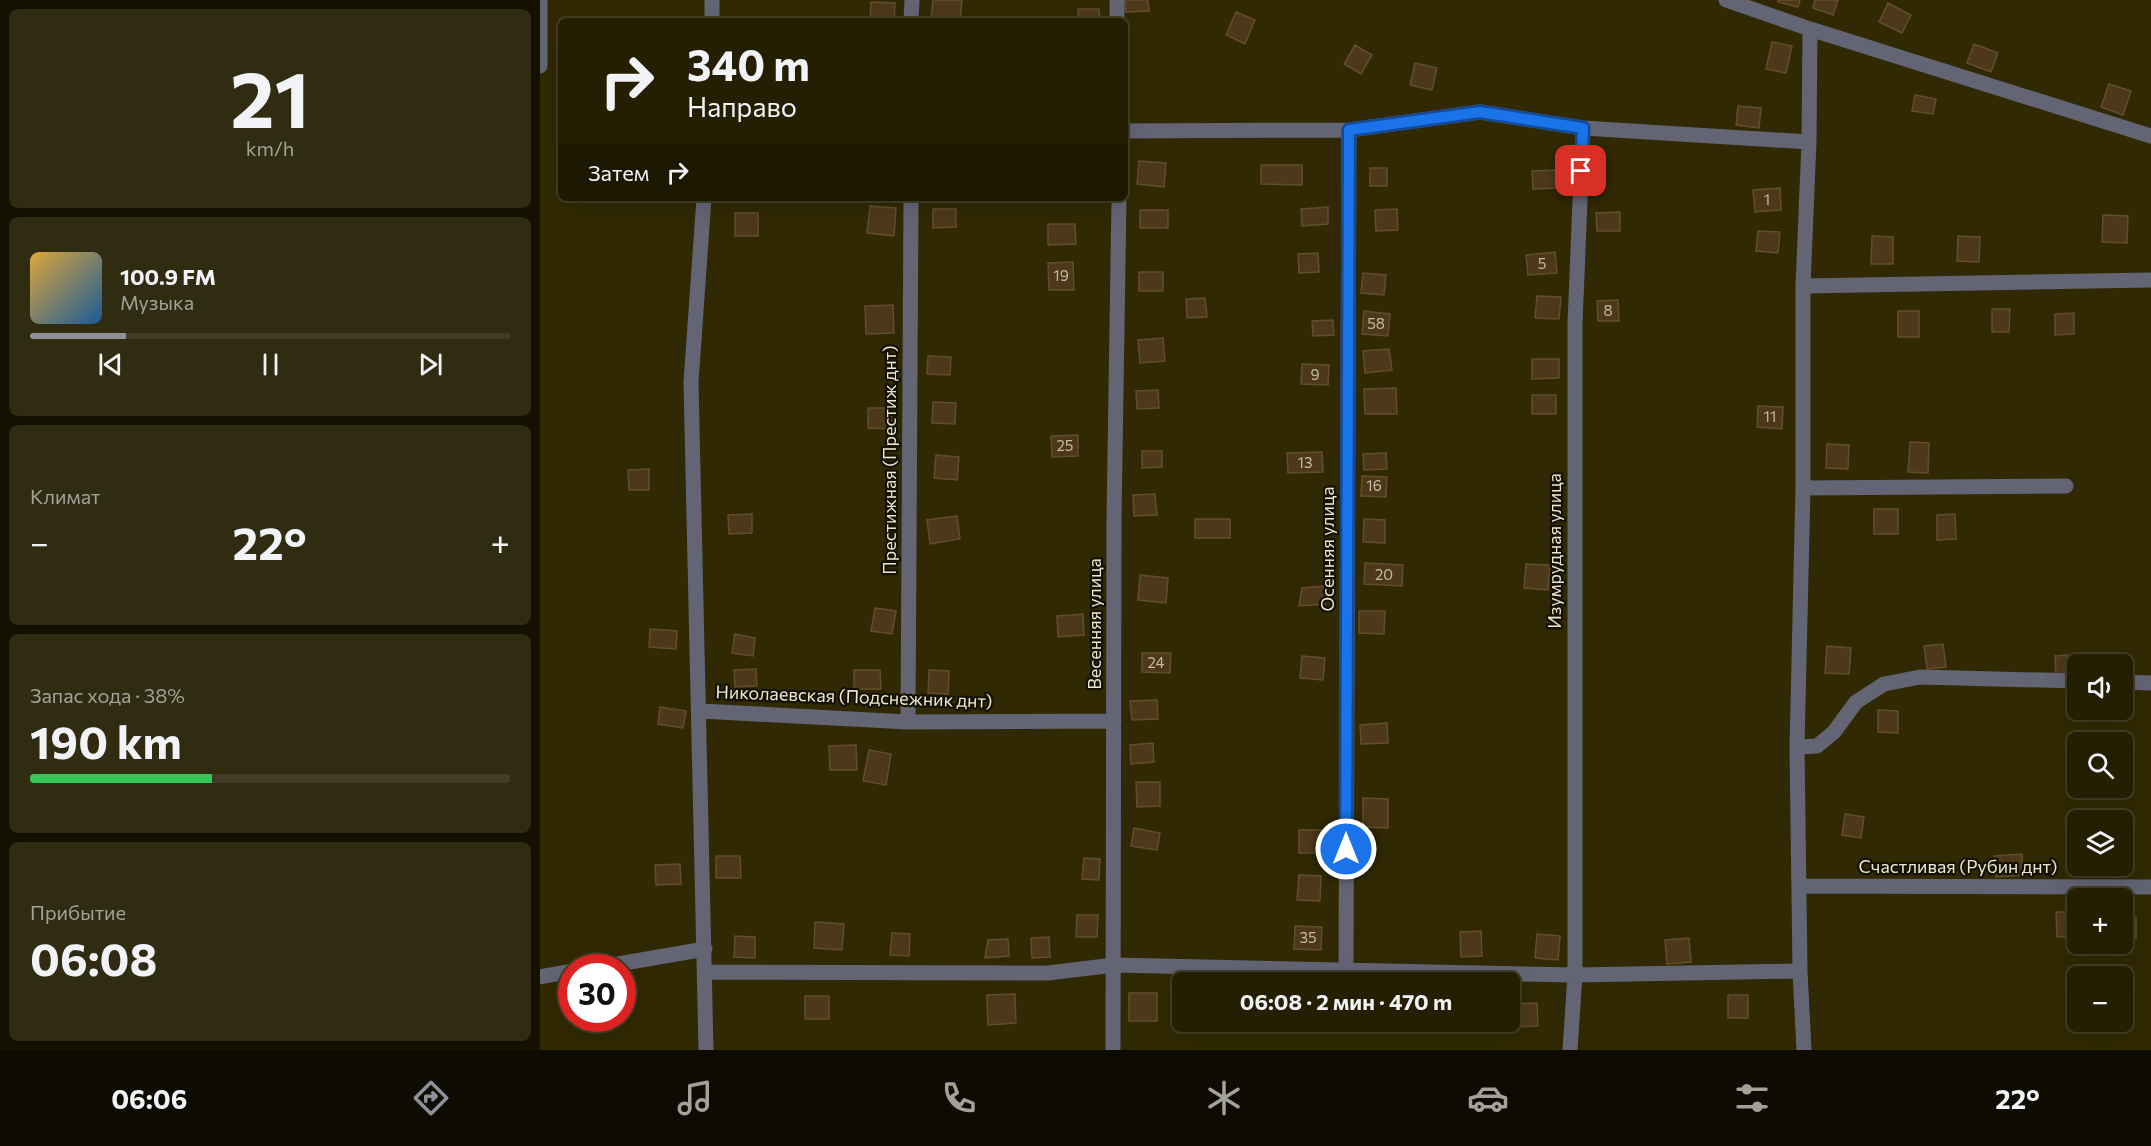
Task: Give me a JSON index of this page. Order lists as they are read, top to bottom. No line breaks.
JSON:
{"streets":{"street":["Престижная (Престиж днт)","Осенняя улица","Изумрудная улица","Весенняя улица","Николаевская (Подснежник днт)","Счастливая (Рубин днт)"]},"crossings":[["Престижная (Престиж днт)","Николаевская (Подснежник днт)"],["Весенняя улица","Николаевская (Подснежник днт)"]],"house_numbers":["1","5","19","8","58","9","11","25","13","16","20","24","35"],"page":{"tile":[["21","km/h"],"Климат",["Запас хода · 38%","190 km"],["Прибытие","06:08"]],"turn":["340 m","Направо"],"then":"Затем","song":["100.9 FM","Музыка"],"heat":["−","22°","+"],"map_buttons":["+","−"],"limit":"30","trip":"06:08 · 2 мин · 470 m","tabs":["06:06","22°"]}}
